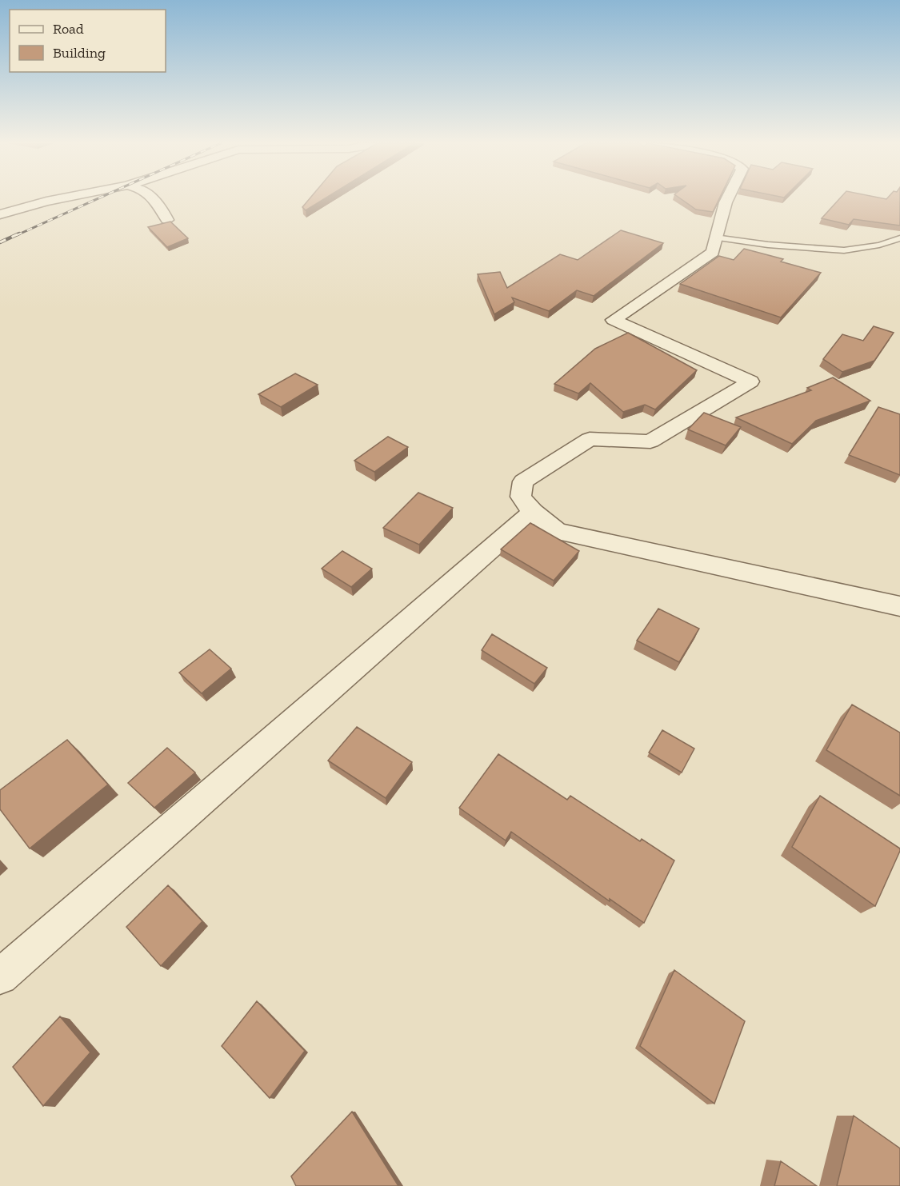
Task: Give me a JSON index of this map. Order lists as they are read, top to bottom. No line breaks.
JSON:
{"legend":["Road","Building"]}
